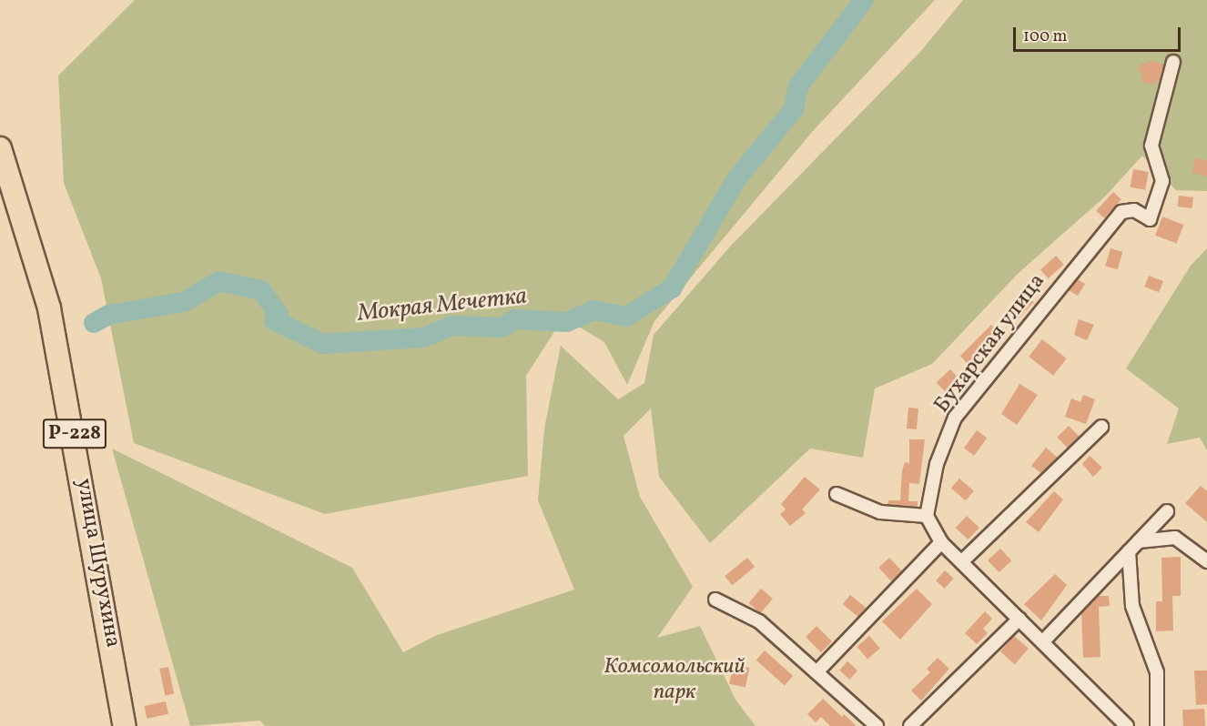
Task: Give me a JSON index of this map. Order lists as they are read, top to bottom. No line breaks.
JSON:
{"streets":{"highway":["Р-228","улица Шурухина"],"street":["Бухарская улица"]},"water":["Мокрая Мечетка"],"parks":["Комсомольский парк"],"scale_bar":"100 m"}
